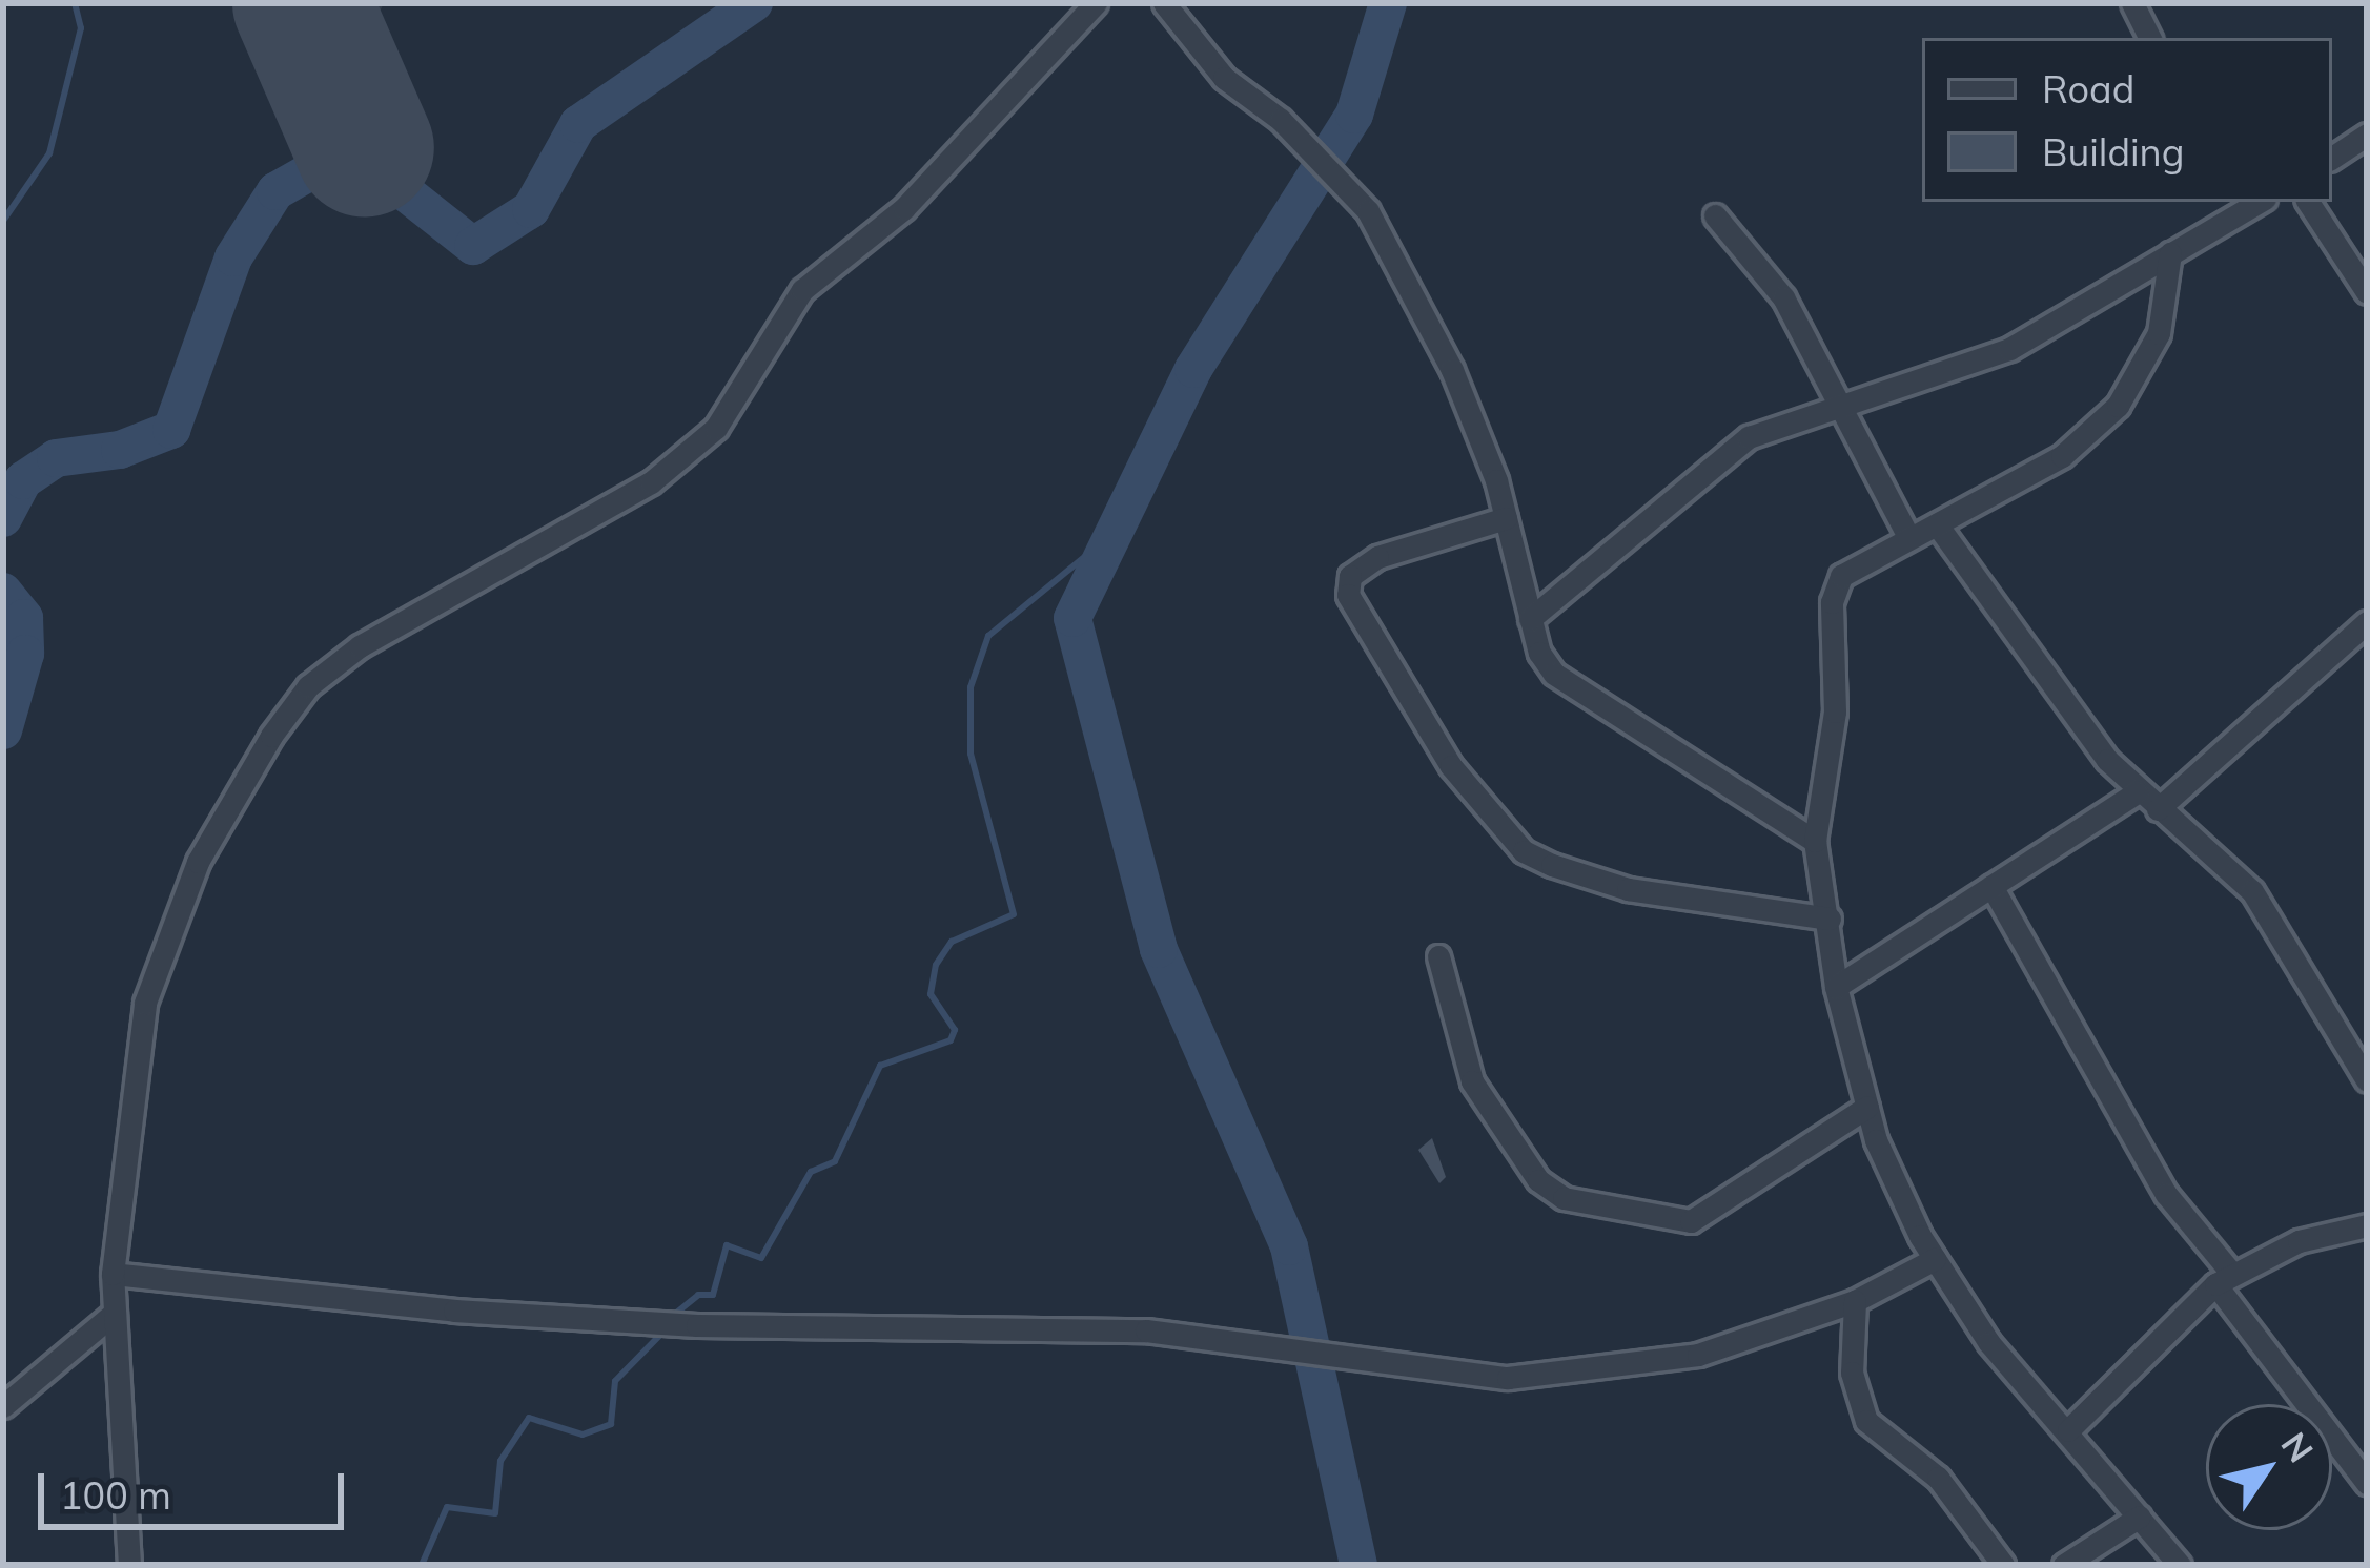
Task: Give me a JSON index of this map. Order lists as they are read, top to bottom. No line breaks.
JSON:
{"legend":["Road","Building"],"scale_bar":"100 m","north":"top right"}
